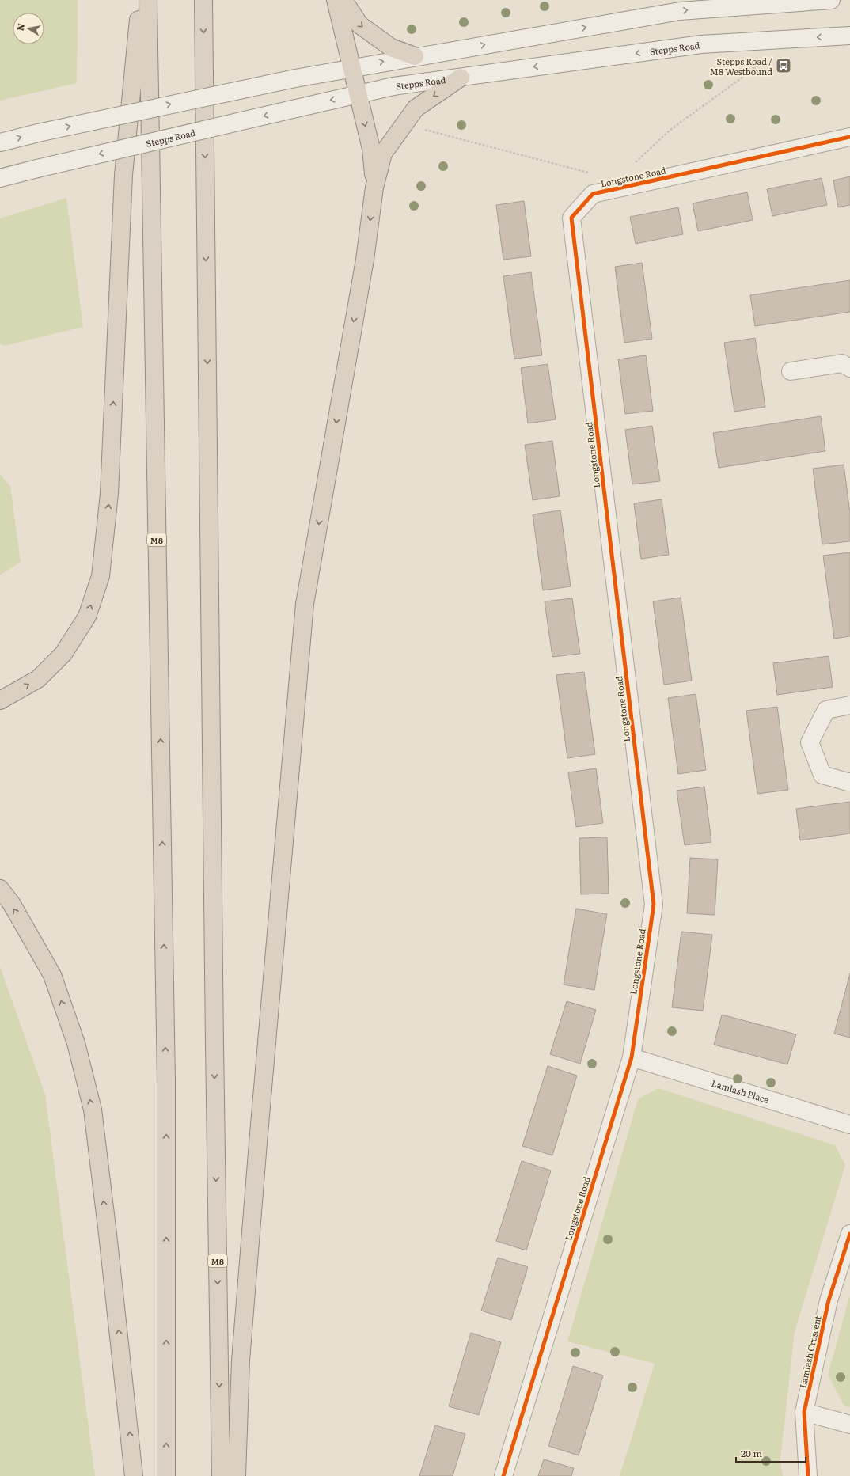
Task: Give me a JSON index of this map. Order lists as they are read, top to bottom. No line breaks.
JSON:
{"streets":{"highway":["M8"],"street":["Stepps Road","Longstone Road","Lamlash Place","Lamlash Crescent"]},"crossings":[["Longstone Road","Lamlash Place"]],"places":{"bus stop":["Stepps Road / M8 Westbound"]},"scale_bar":"20 m","north":"left"}
